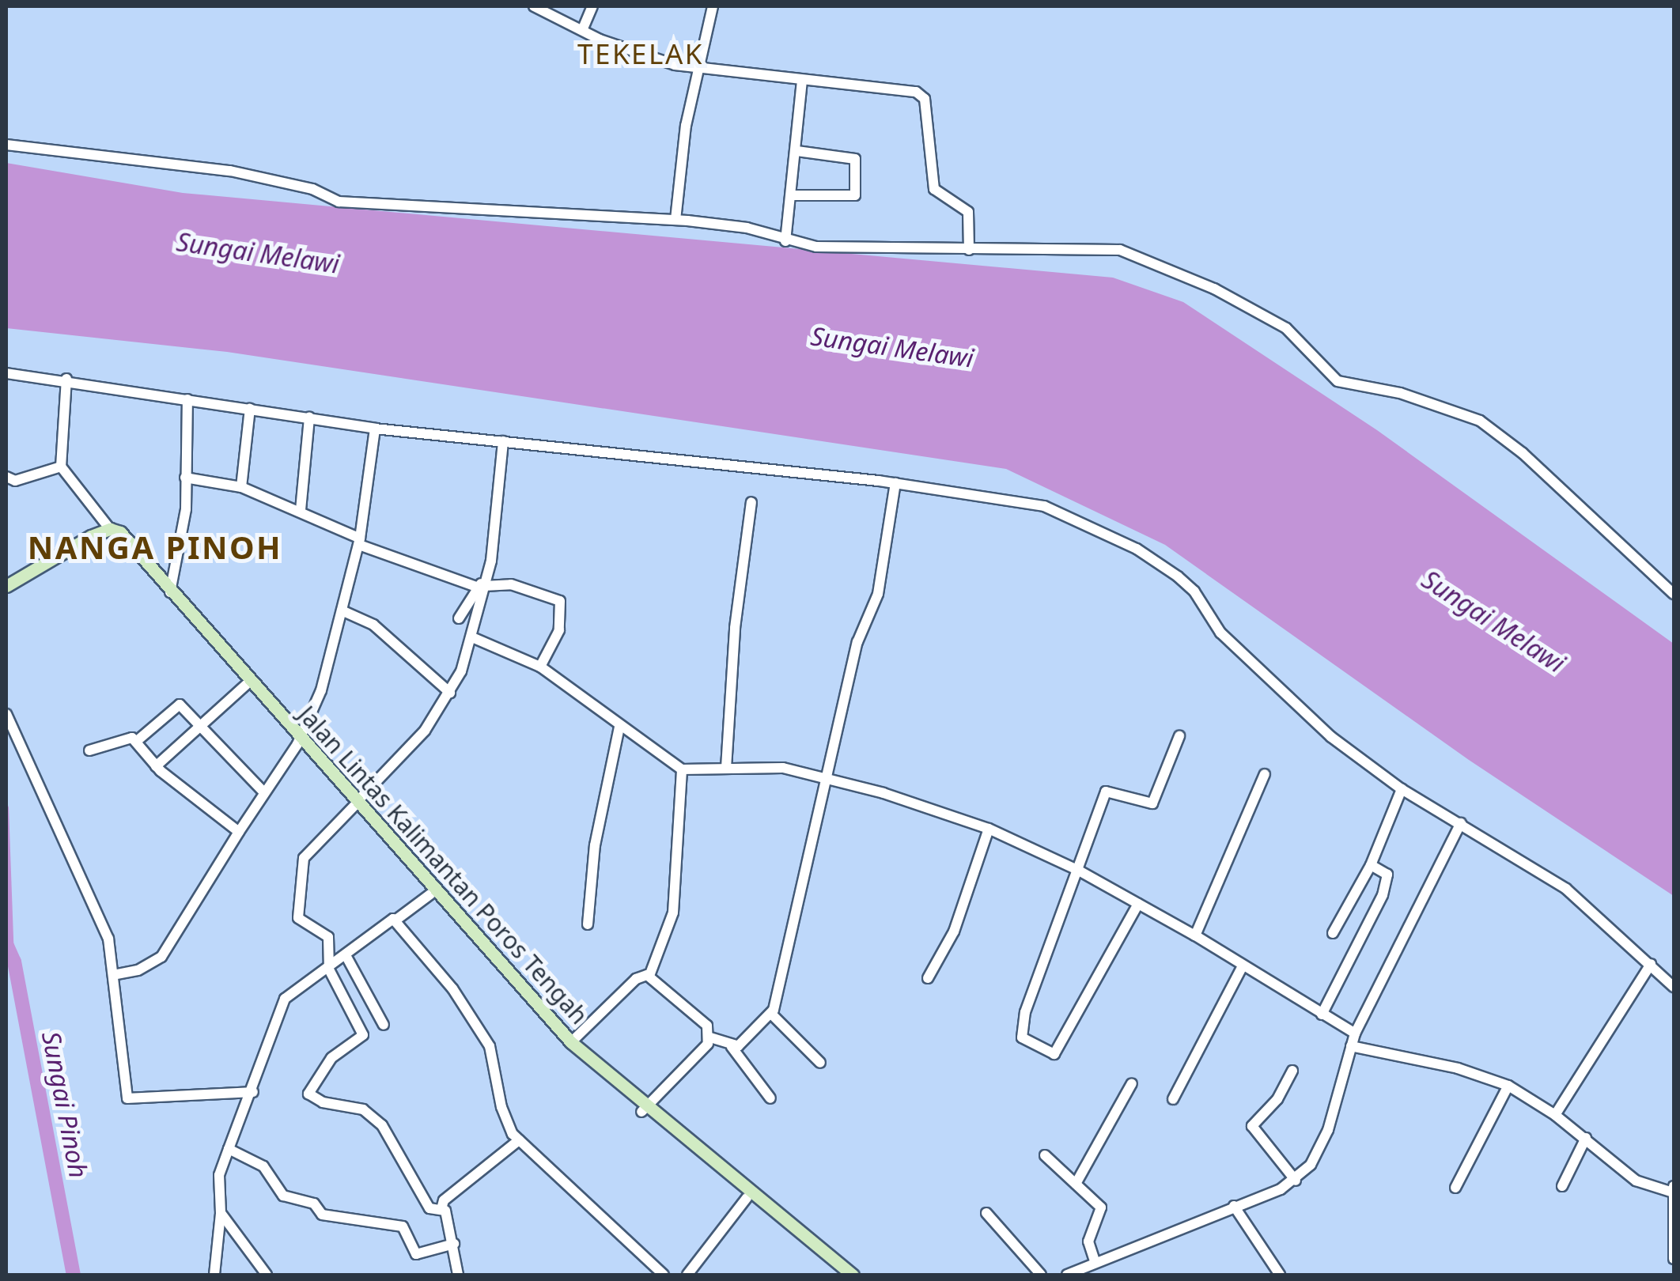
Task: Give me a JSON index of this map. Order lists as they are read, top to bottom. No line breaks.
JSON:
{"streets":{"main road":["Jalan Lintas Kalimantan Poros Tengah"]},"districts":["TEKELAK","NANGA PINOH"],"water":["Sungai Melawi","Sungai Pinoh"]}
